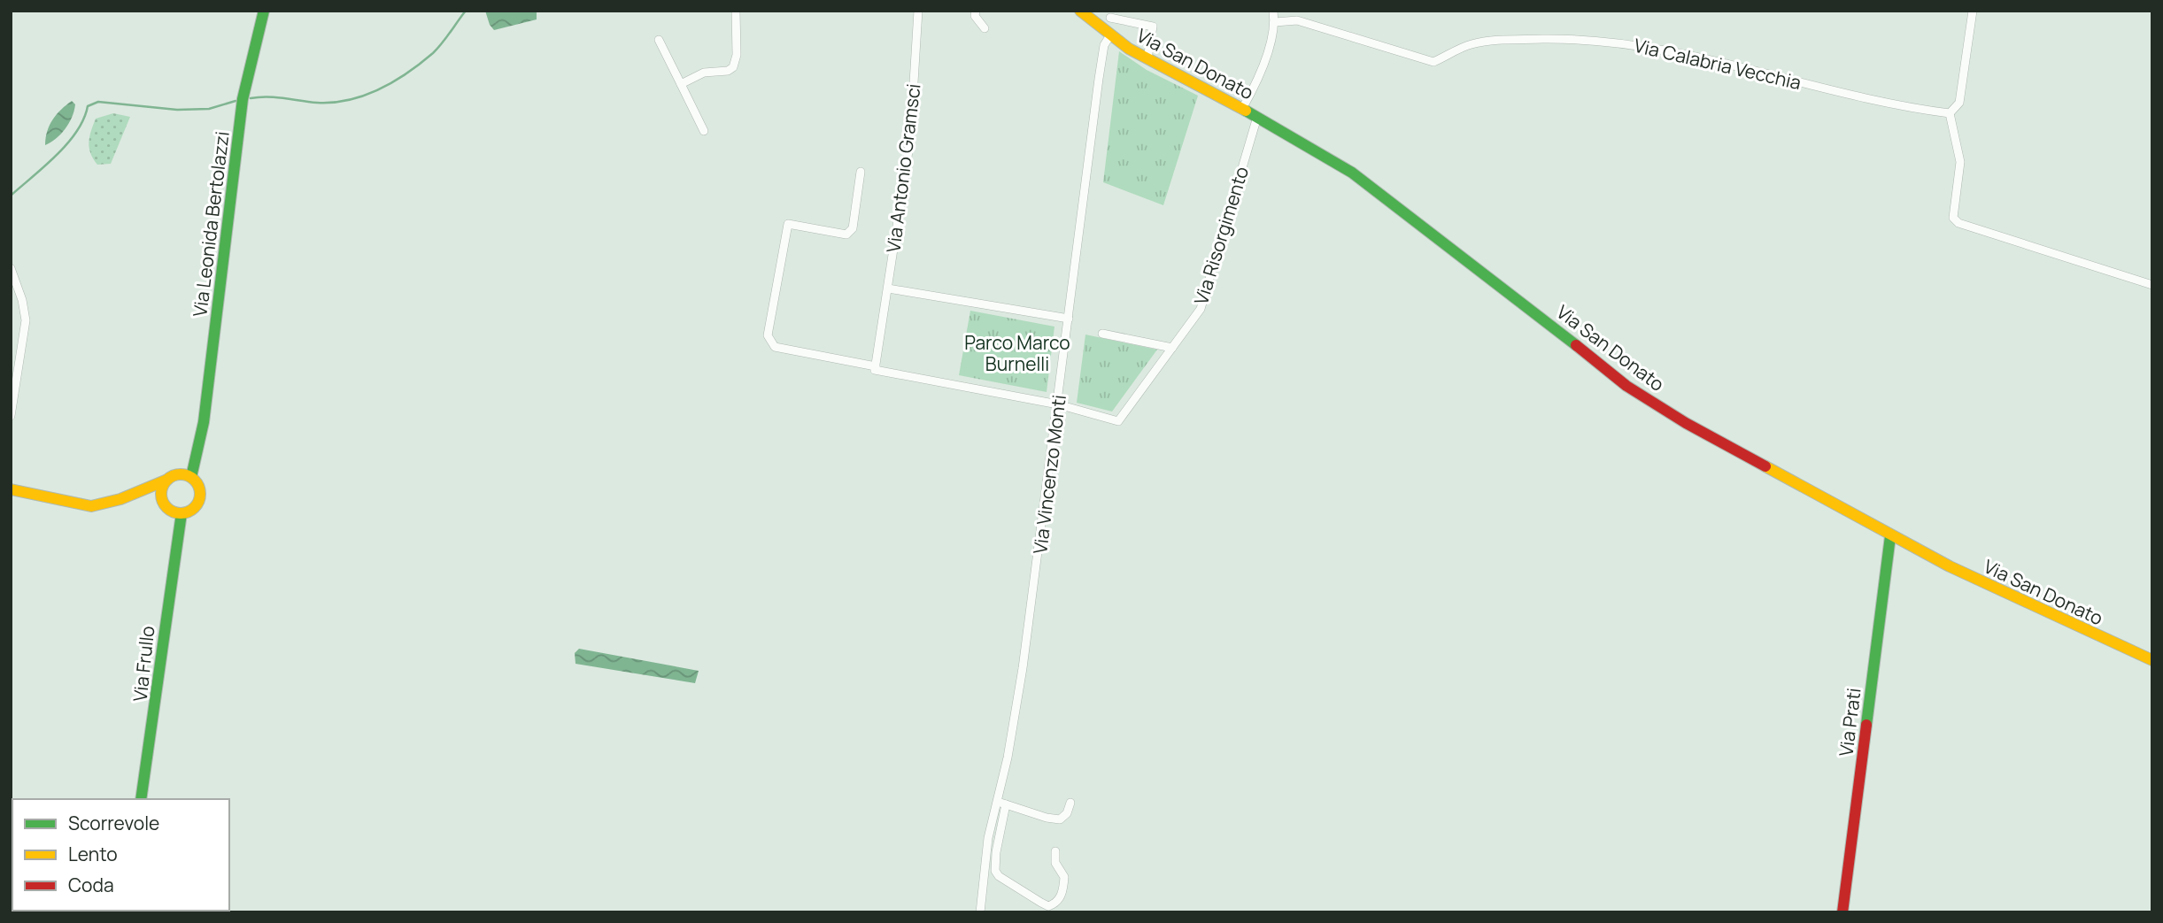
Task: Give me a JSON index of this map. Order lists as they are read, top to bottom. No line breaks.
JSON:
{"streets":{"street":["Via San Donato","Via Calabria Vecchia","Via Antonio Gramsci","Via Leonida Bertolazzi","Via Risorgimento","Via Vincenzo Monti","Via Frullo","Via Prati"]},"crossings":[["Via San Donato","Via Risorgimento"],["Via San Donato","Via Vincenzo Monti"],["Via San Donato","Via Prati"],["Via Leonida Bertolazzi","Via Frullo"],["Via Risorgimento","Via Vincenzo Monti"]],"parks":["Parco Marco Burnelli"],"legend":["Scorrevole","Lento","Coda"]}
